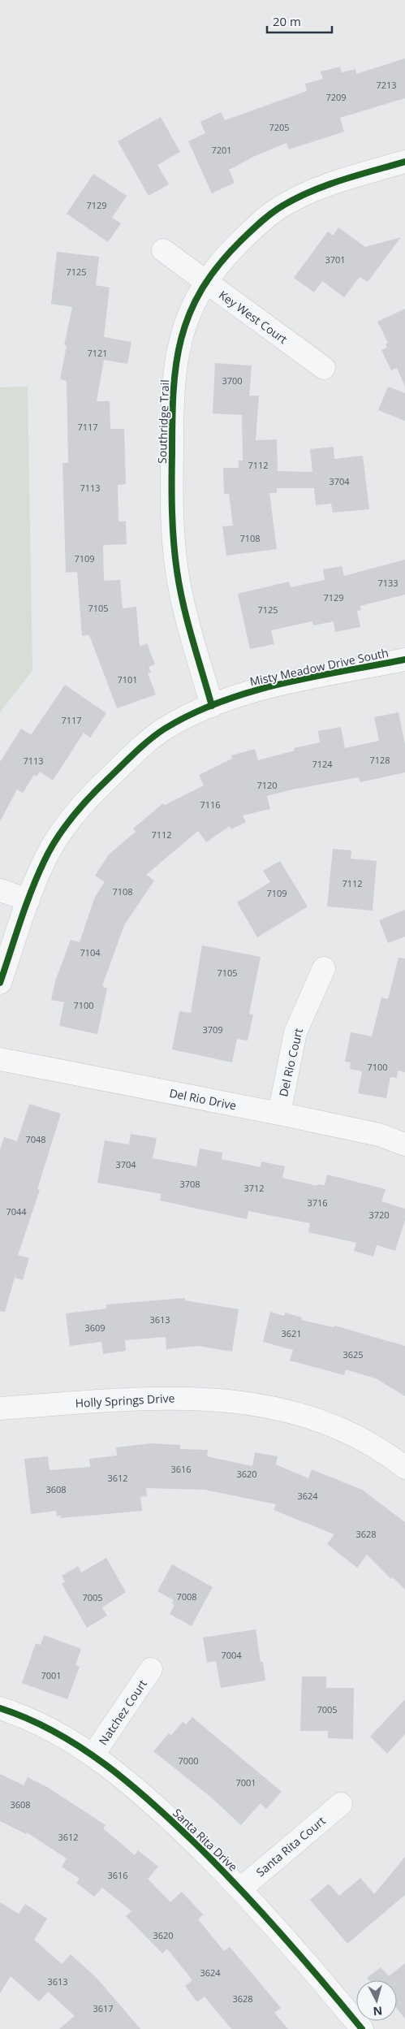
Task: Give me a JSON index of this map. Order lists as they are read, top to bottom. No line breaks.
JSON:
{"streets":{"street":["Key West Court","Southridge Trail","Misty Meadow Drive South","Del Rio Court","Del Rio Drive","Holly Springs Drive","Natchez Court","Santa Rita Drive","Santa Rita Court"]},"crossings":[["Key West Court","Southridge Trail"],["Southridge Trail","Misty Meadow Drive South"],["Del Rio Court","Del Rio Drive"],["Natchez Court","Santa Rita Drive"],["Santa Rita Drive","Santa Rita Court"]],"house_numbers":["7213","7209","7205","7201","7129","3701","7125","7121","3700","7117","7112","3704","7113","7108","7109","7133","7129","7105","7125","7101","7117","7128","7113","7124","7120","7116","7112","7112","7108","7109","7104","7105","7100","3709","7100","7048","3704","3708","3712","3716","7044","3720","3613","3609","3621","3625","3616","3620","3612","3608","3624","3628","7008","7005","7004","7001","7005","7000","7001","3608","3612","3616","3620","3624","3613","3628","3617"],"scale_bar":"20 m","north":"bottom"}
